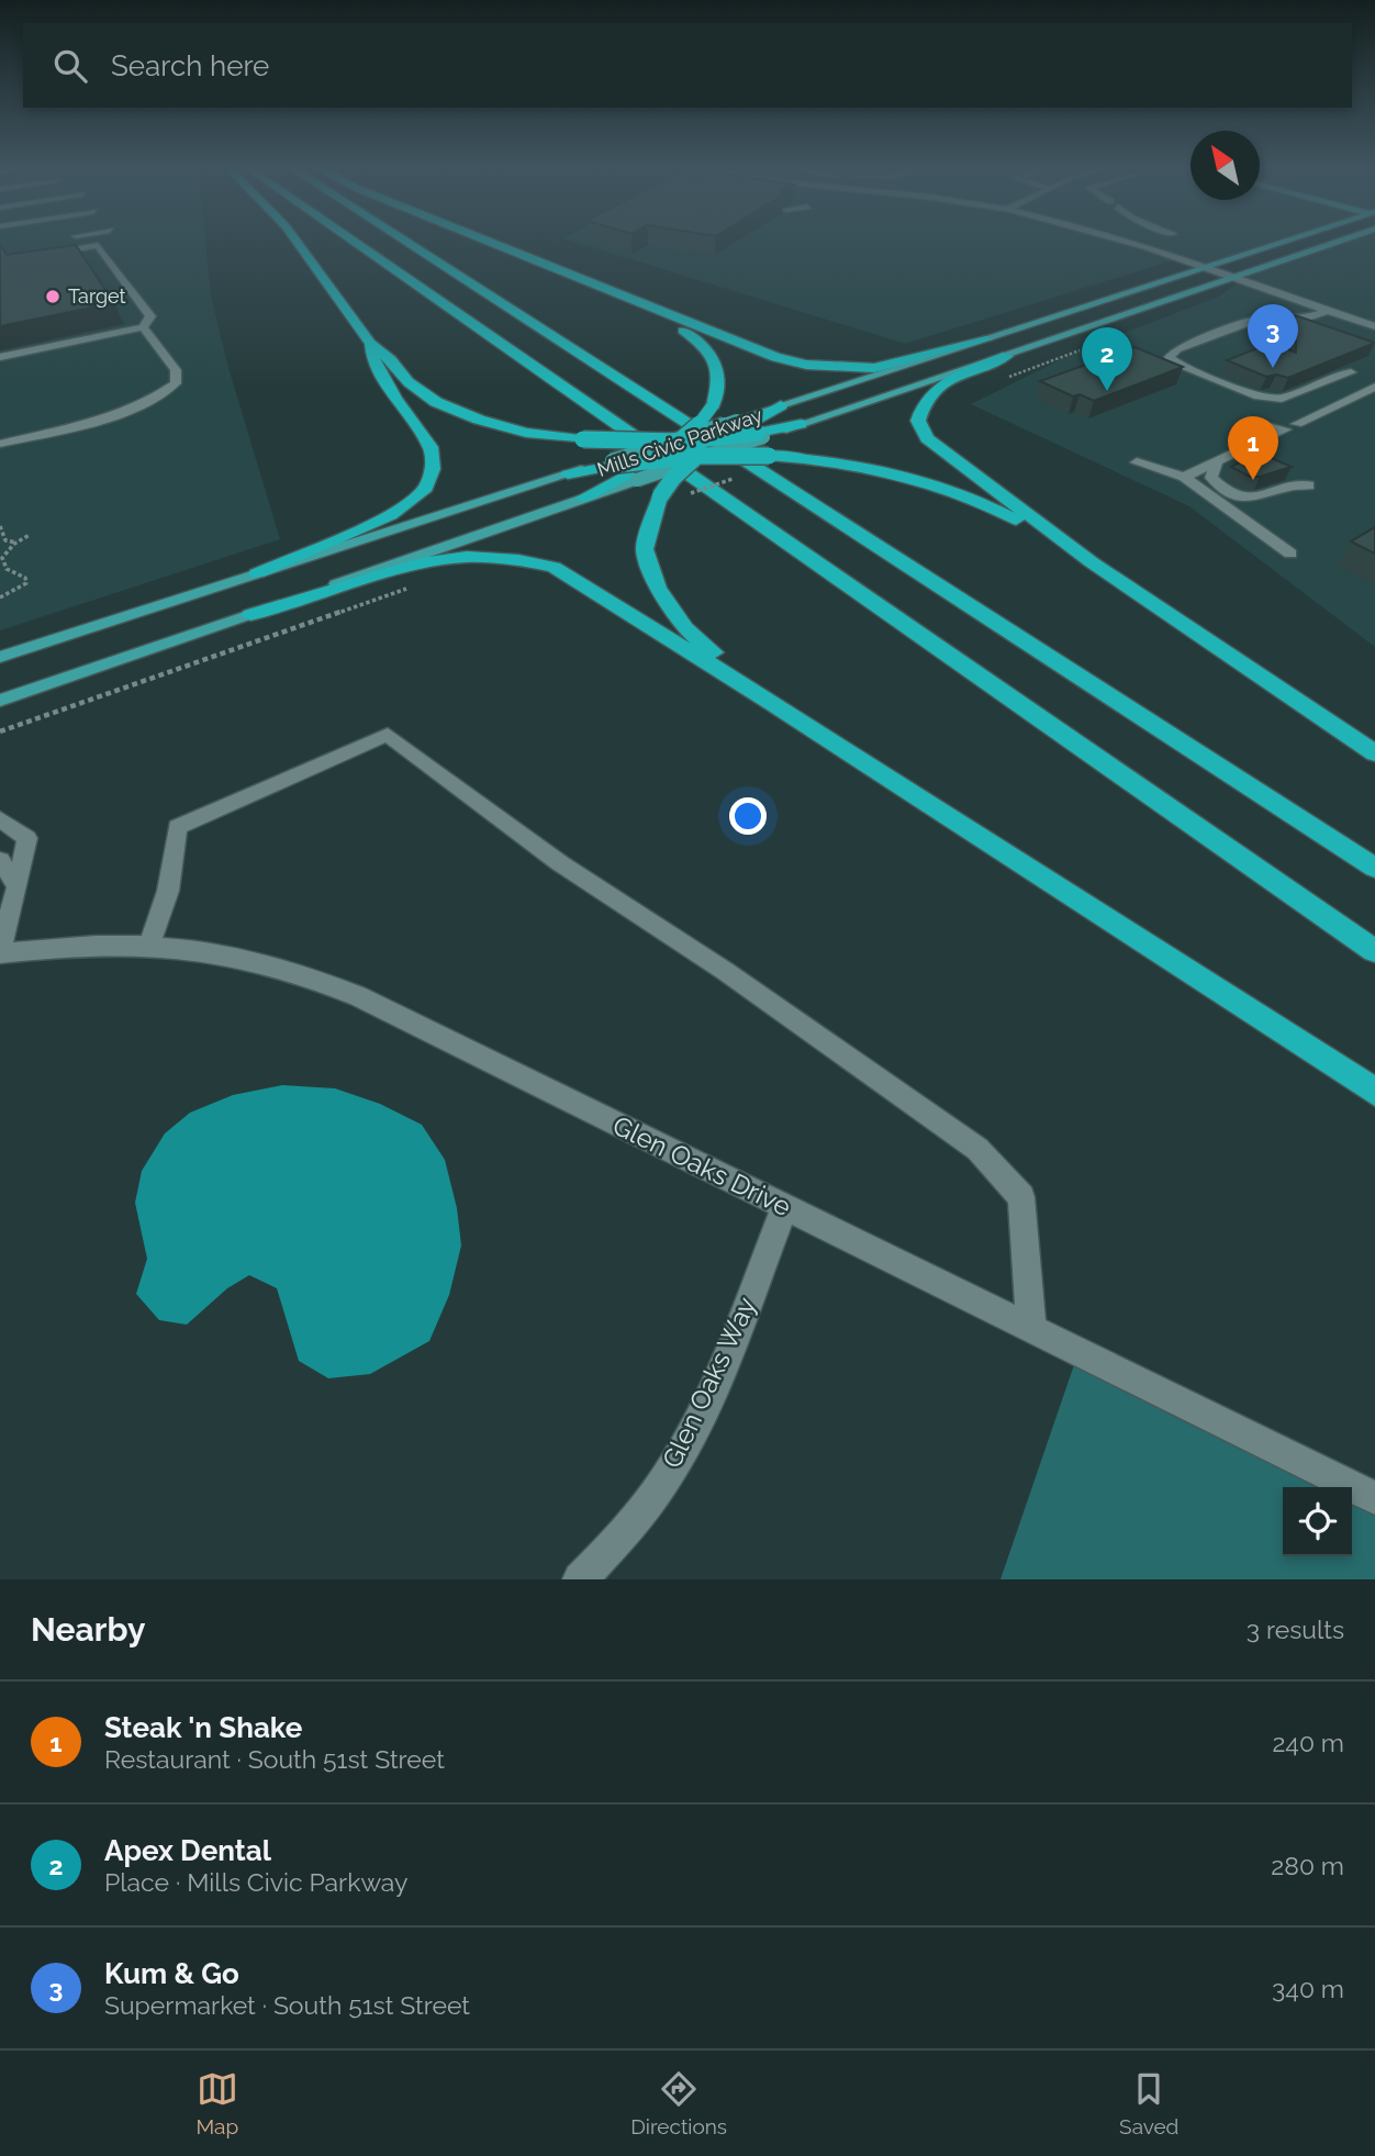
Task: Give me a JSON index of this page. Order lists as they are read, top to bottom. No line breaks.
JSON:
{"streets":{"main road":["Mills Civic Parkway"],"street":["Glen Oaks Drive","Glen Oaks Way"]},"crossings":[["Glen Oaks Drive","Glen Oaks Way"]],"places":["Target"],"north":"top left","page":{"search":"Search here","pins":["3","2","1"],"heading":["Nearby","3 results"],"list":[{"mark":"1","name":"Steak 'n Shake","note":"Restaurant · South 51st Street","value":"240 m"},{"mark":"2","name":"Apex Dental","note":"Place · Mills Civic Parkway","value":"280 m"},{"mark":"3","name":"Kum & Go","note":"Supermarket · South 51st Street","value":"340 m"}],"nav":["Map","Directions","Saved"]}}
